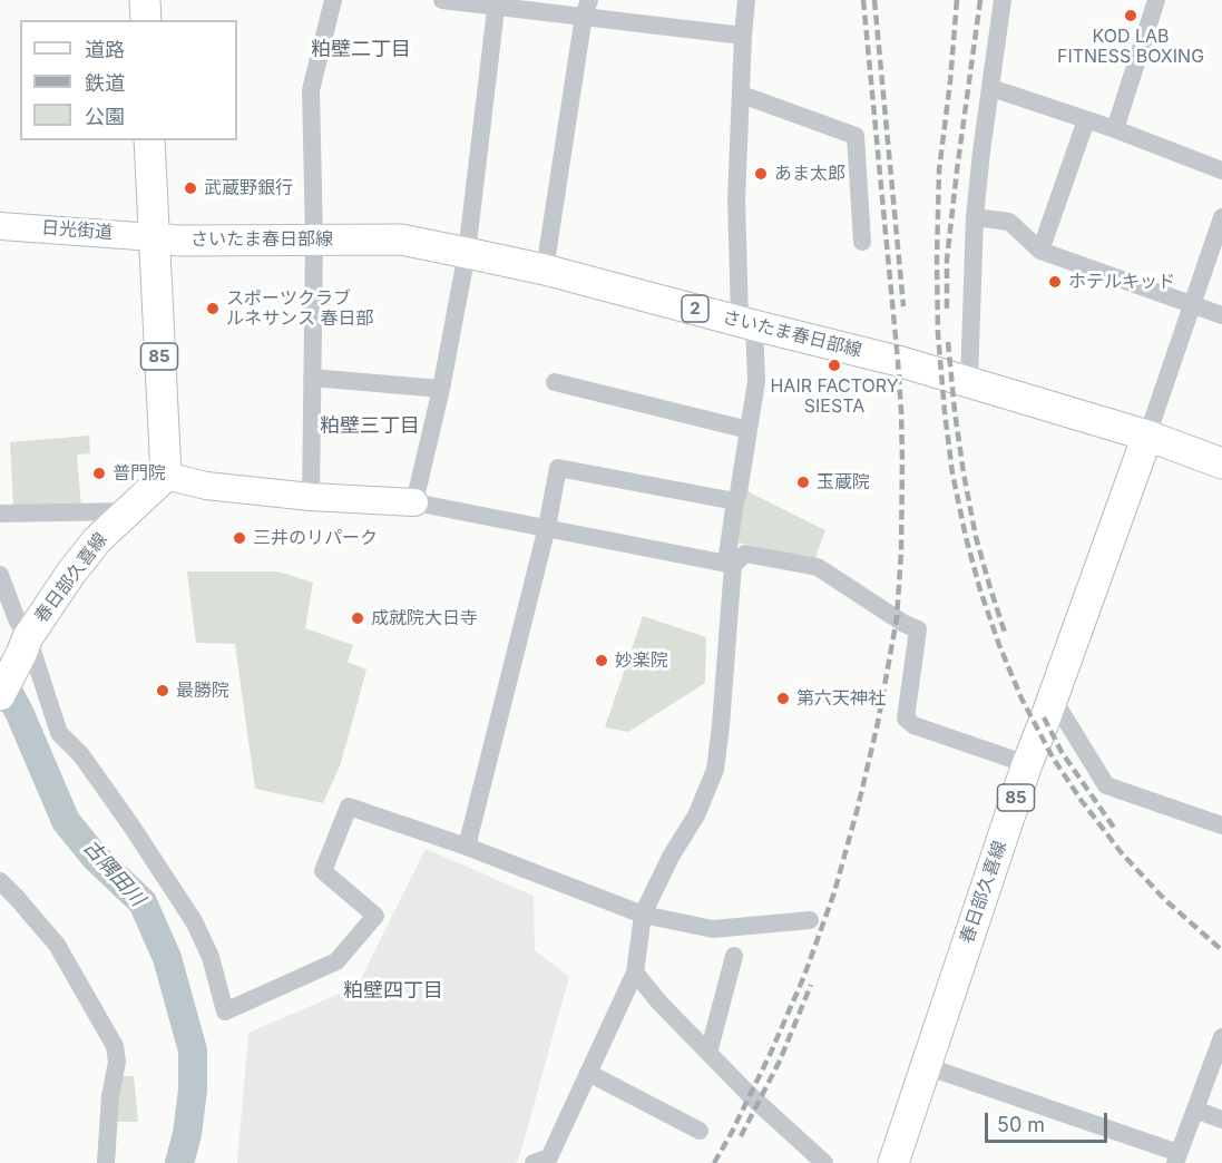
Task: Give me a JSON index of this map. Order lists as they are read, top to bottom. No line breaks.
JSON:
{"streets":{"main road":["さいたま春日部線","2","85","春日部久喜線"],"street":["日光街道"]},"crossings":[["日光街道","さいたま春日部線"],["日光街道","85"],["さいたま春日部線","85"],["さいたま春日部線","春日部久喜線"],["85","春日部久喜線"]],"districts":["粕壁二丁目","粕壁三丁目","粕壁四丁目"],"water":["古隅田川"],"places":["KOD LAB FITNESS BOXING","あま太郎","武蔵野銀行","ホテルキッド","スポーツクラブ ルネサンス 春日部","HAIR FACTORY SIESTA","普門院","玉蔵院","三井のリパーク","成就院大日寺","妙楽院","最勝院","第六天神社"],"legend":["道路","鉄道","公園"],"scale_bar":"50 m"}
